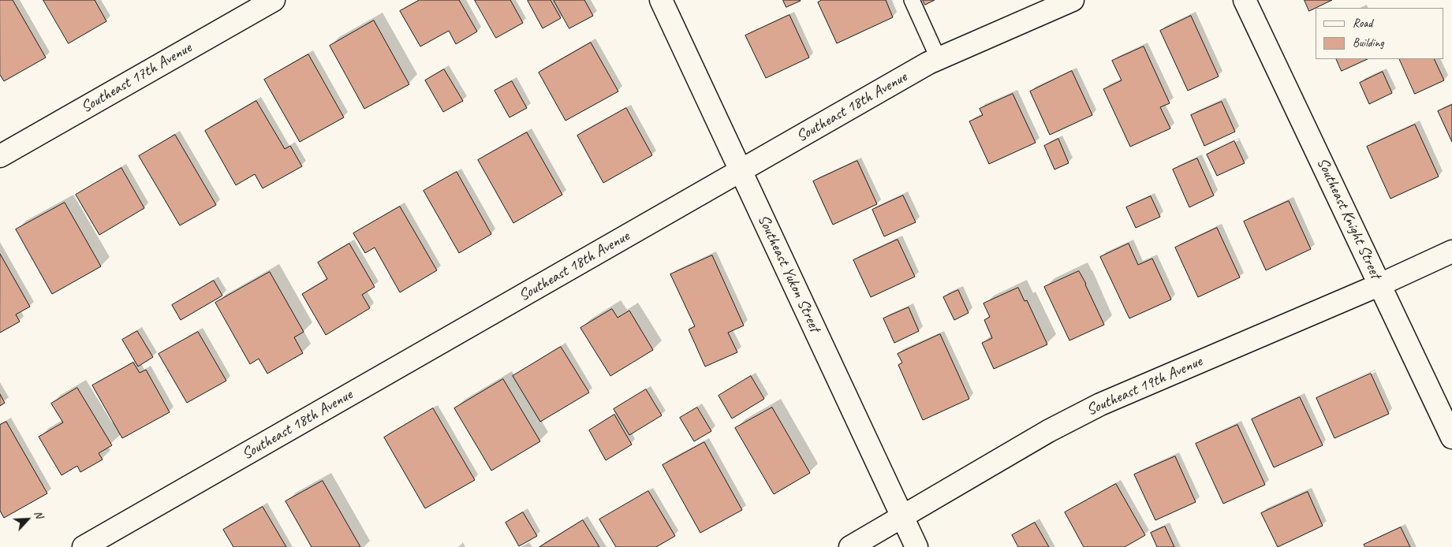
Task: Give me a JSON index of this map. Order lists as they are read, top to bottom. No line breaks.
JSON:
{"streets":{"street":["Southeast 17th Avenue","Southeast 18th Avenue","Southeast Knight Street","Southeast Yukon Street","Southeast 19th Avenue"]},"crossings":[["Southeast 18th Avenue","Southeast Yukon Street"],["Southeast Knight Street","Southeast 19th Avenue"],["Southeast Yukon Street","Southeast 19th Avenue"]],"legend":["Road","Building"],"north":"top right"}
